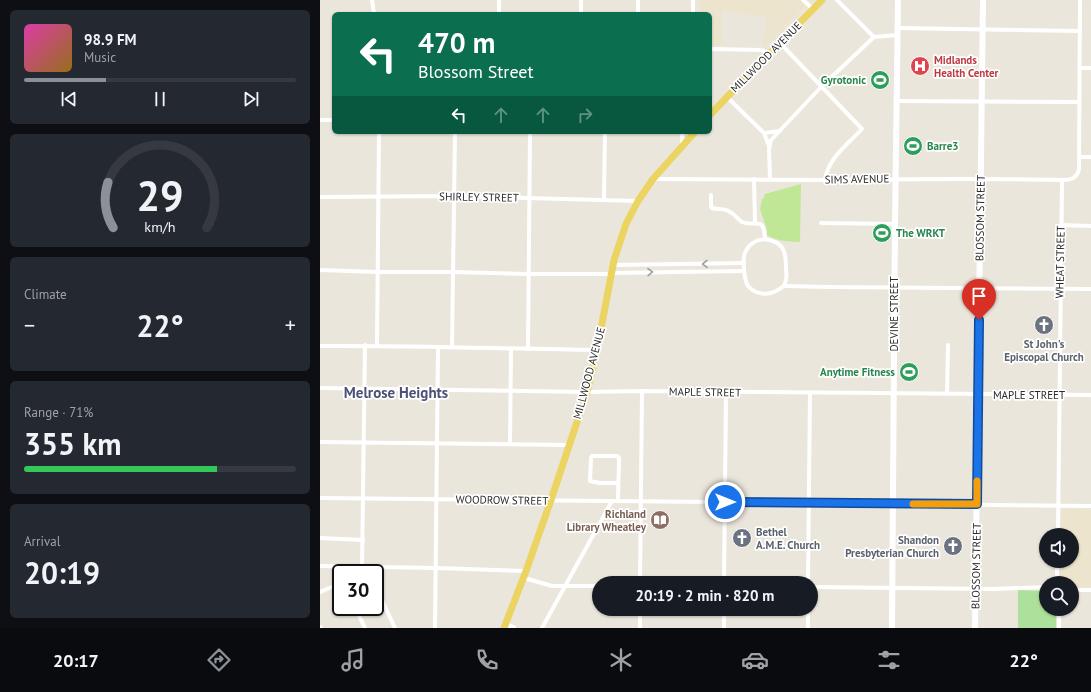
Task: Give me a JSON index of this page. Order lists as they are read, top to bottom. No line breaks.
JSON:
{"streets":{"main road":["MILLWOOD AVENUE"],"street":["SIMS AVENUE","SHIRLEY STREET","BLOSSOM STREET","WHEAT STREET","DEVINE STREET","MAPLE STREET","WOODROW STREET"]},"crossings":[["MILLWOOD AVENUE","SIMS AVENUE"],["MILLWOOD AVENUE","SHIRLEY STREET"],["MILLWOOD AVENUE","MAPLE STREET"],["MILLWOOD AVENUE","WOODROW STREET"],["SIMS AVENUE","BLOSSOM STREET"],["SIMS AVENUE","WHEAT STREET"],["SIMS AVENUE","DEVINE STREET"],["BLOSSOM STREET","MAPLE STREET"],["BLOSSOM STREET","WOODROW STREET"],["WHEAT STREET","MAPLE STREET"],["WHEAT STREET","WOODROW STREET"],["DEVINE STREET","MAPLE STREET"],["DEVINE STREET","WOODROW STREET"]],"districts":["Melrose Heights"],"places":{"hospital":["Midlands Health Center"],"sports":["Gyrotonic","Barre3","The WRKT","Anytime Fitness"],"church":["St John's Episcopal Church","Bethel A.M.E. Church","Shandon Presbyterian Church"],"library":["Richland Library Wheatley"]},"page":{"turn":["470 m","Blossom Street"],"song":["98.9 FM","Music"],"tile":["Climate",["Range · 71%","355 km"],["Arrival","20:19"]],"heat":["−","22°","+"],"limit":"30","trip":"20:19 · 2 min · 820 m","tabs":["20:17","22°"],"gauge":["29","km/h"]}}
